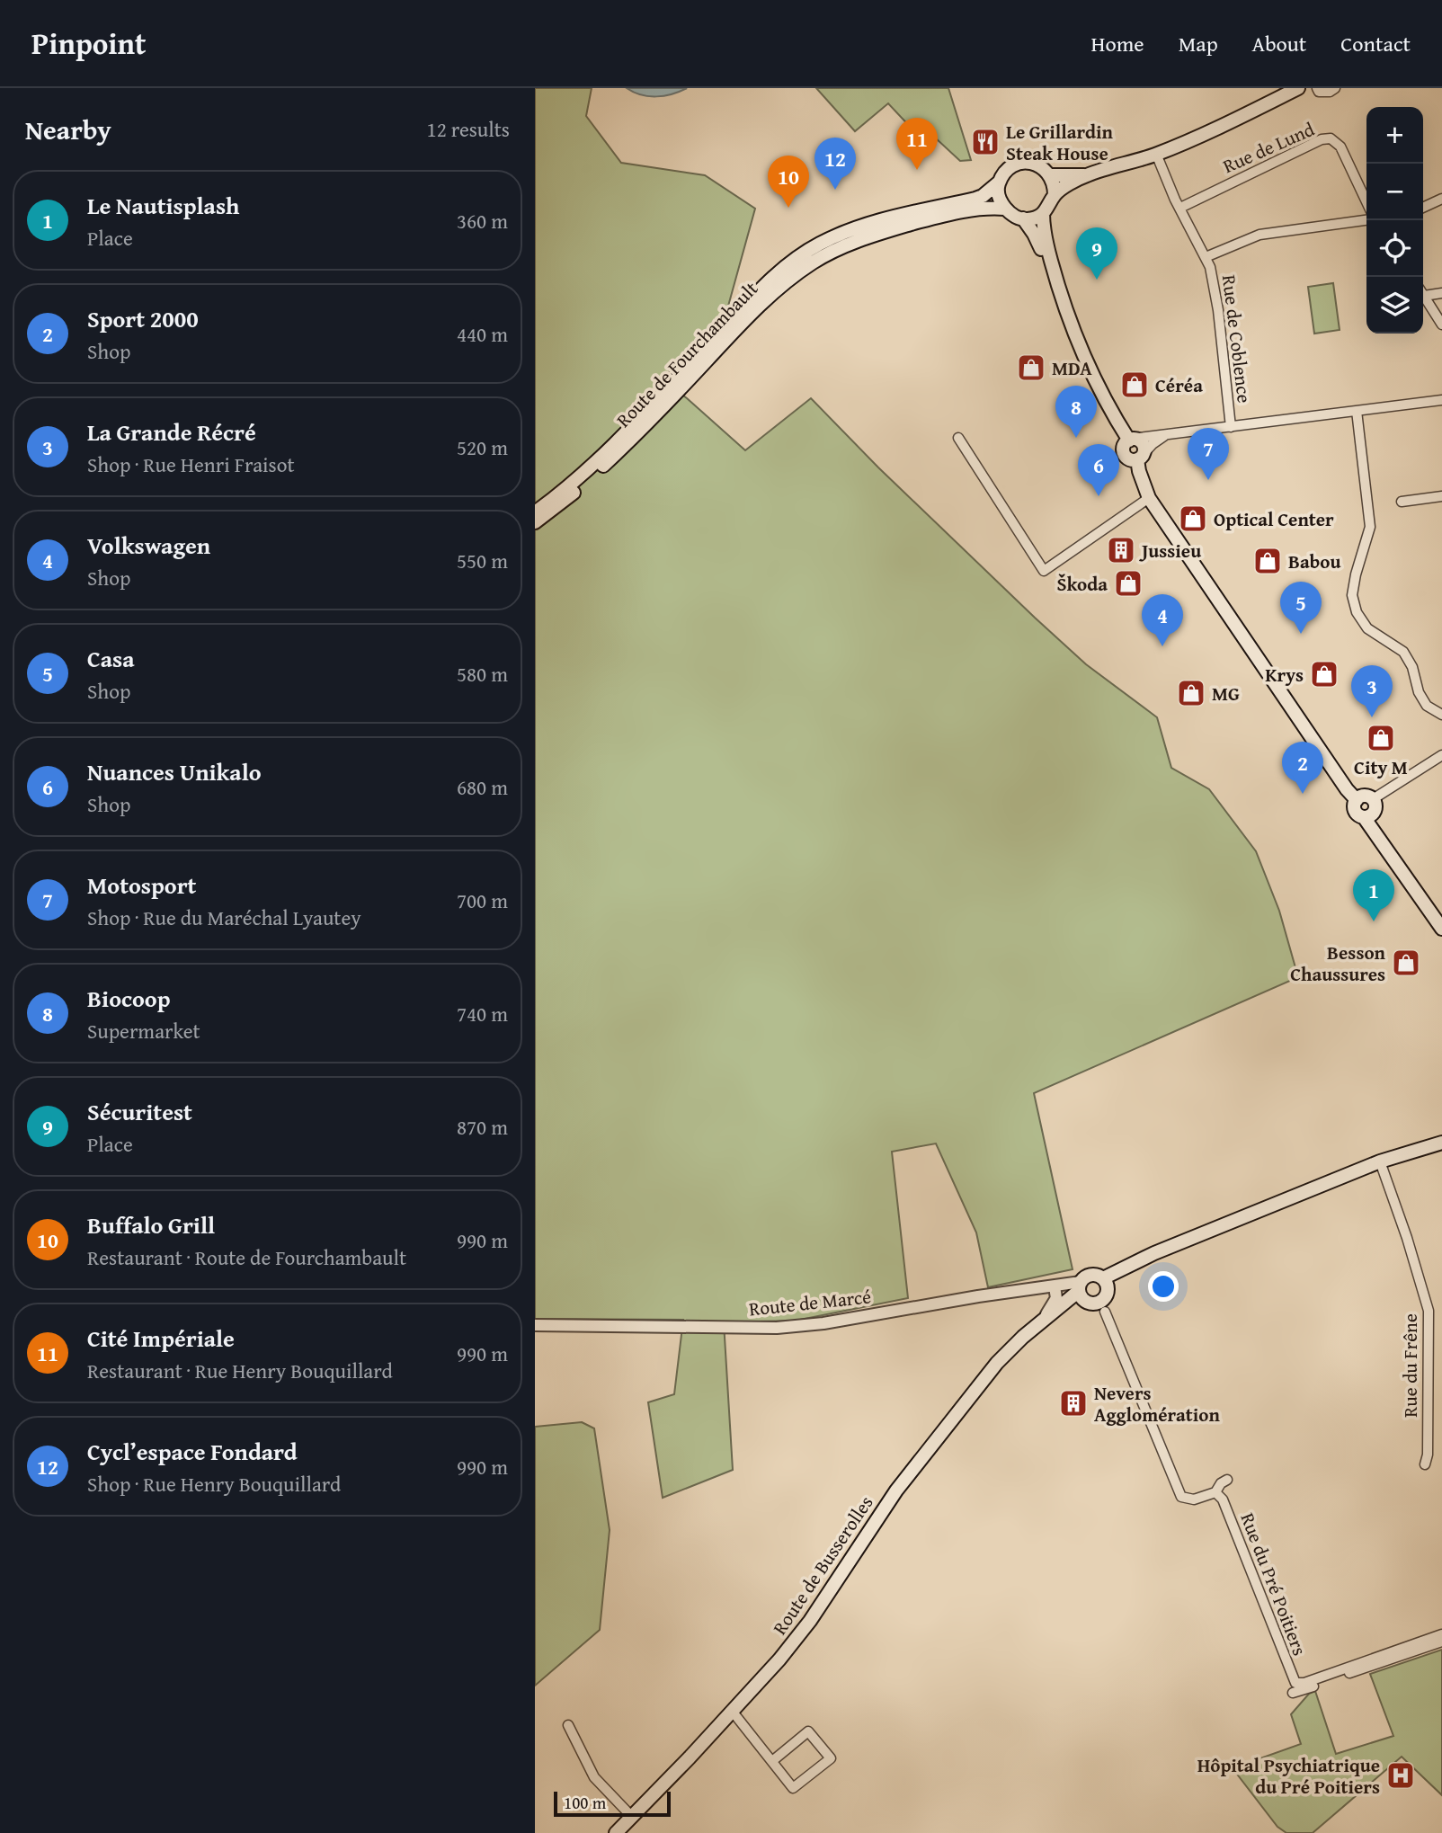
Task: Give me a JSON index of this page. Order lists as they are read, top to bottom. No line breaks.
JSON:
{"streets":{"main road":["Route de Fourchambault","Route de Busserolles"],"street":["Rue de Lund","Rue de Coblence","Route de Marcé","Rue du Frêne","Rue du Pré Poitiers"]},"crossings":[["Rue de Lund","Rue de Coblence"],["Route de Marcé","Route de Busserolles"],["Rue du Frêne","Route de Busserolles"]],"places":{"restaurant":["Le Grillardin Steak House"],"shop":["MDA","Céréa","Optical Center","Babou","Škoda","Krys","MG","City M","Besson Chaussures"],"building":["Jussieu","Nevers Agglomération"],"hospital":["Hôpital Psychiatrique du Pré Poitiers"]},"scale_bar":"100 m","page":{"header":"Pinpoint","nav":["Home","Map","About","Contact"],"heading":["Nearby","12 results"],"map_buttons":["+","−"],"pins":["11","12","10","9","8","7","6","5","4","3","2","1"],"list":[{"mark":"1","name":"Le Nautisplash","note":"Place","value":"360 m"},{"mark":"2","name":"Sport 2000","note":"Shop","value":"440 m"},{"mark":"3","name":"La Grande Récré","note":"Shop · Rue Henri Fraisot","value":"520 m"},{"mark":"4","name":"Volkswagen","note":"Shop","value":"550 m"},{"mark":"5","name":"Casa","note":"Shop","value":"580 m"},{"mark":"6","name":"Nuances Unikalo","note":"Shop","value":"680 m"},{"mark":"7","name":"Motosport","note":"Shop · Rue du Maréchal Lyautey","value":"700 m"},{"mark":"8","name":"Biocoop","note":"Supermarket","value":"740 m"},{"mark":"9","name":"Sécuritest","note":"Place","value":"870 m"},{"mark":"10","name":"Buffalo Grill","note":"Restaurant · Route de Fourchambault","value":"990 m"},{"mark":"11","name":"Cité Impériale","note":"Restaurant · Rue Henry Bouquillard","value":"990 m"},{"mark":"12","name":"Cycl’espace Fondard","note":"Shop · Rue Henry Bouquillard","value":"990 m"}],"scale":"100 m"}}
